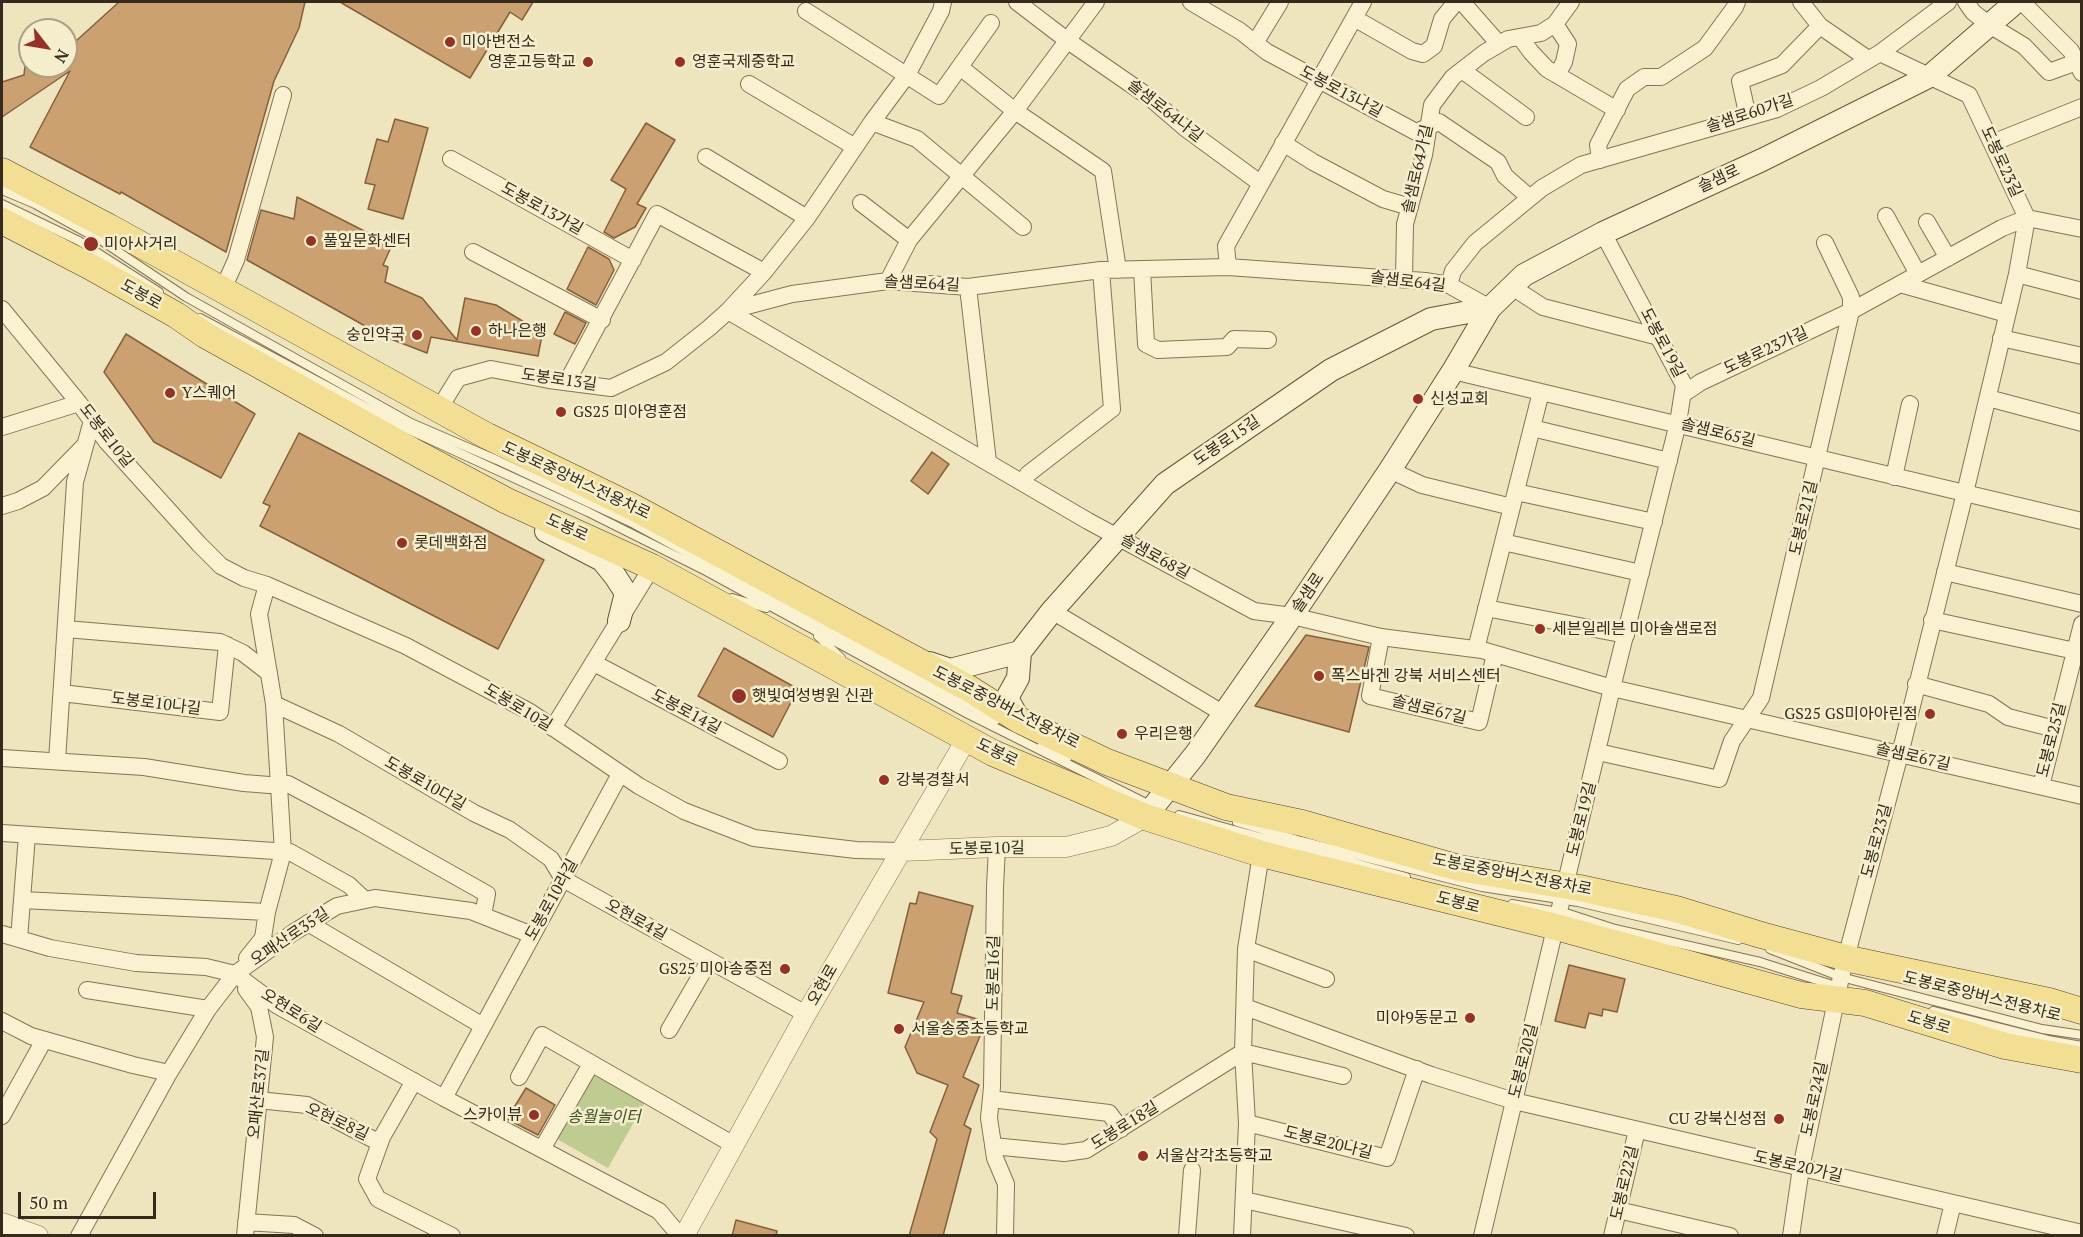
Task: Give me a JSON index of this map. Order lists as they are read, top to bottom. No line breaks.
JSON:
{"streets":{"main road":["솔샘로","도봉로","도봉로15길"],"street":["도봉로13나길","솔샘로64나길","솔샘로60가길","도봉로23길","솔샘로64가길","도봉로13가길","솔샘로64길","도봉로19길","도봉로23가길","도봉로13길","솔샘로65길","도봉로10길","도봉로21길","솔샘로68길","도봉로10나길","솔샘로67길","도봉로14길","도봉로25길","도봉로10다길","도봉로10라길","오현로4길","오패산로35길","도봉로16길","오현로","오현로6길","도봉로20길","오패산로37길","도봉로24길","오현로8길","도봉로18길","도봉로20나길","도봉로20가길","도봉로22길"],"lane":["도봉로중앙버스전용차로"]},"crossings":[["도봉로13나길","솔샘로64가길"],["솔샘로60가길","솔샘로64길"],["도봉로23길","솔샘로"],["도봉로23길","도봉로"],["도봉로23길","도봉로23가길"],["도봉로23길","솔샘로65길"],["도봉로23길","도봉로중앙버스전용차로"],["도봉로23길","솔샘로67길"],["도봉로23길","도봉로24길"],["솔샘로64가길","솔샘로64길"],["솔샘로","솔샘로64길"],["솔샘로","도봉로"],["솔샘로","도봉로19길"],["솔샘로","솔샘로65길"],["솔샘로","도봉로10길"],["솔샘로","도봉로15길"],["솔샘로","솔샘로68길"],["솔샘로","솔샘로67길"],["솔샘로64길","도봉로13길"],["솔샘로64길","도봉로15길"],["솔샘로64길","솔샘로68길"],["도봉로","도봉로19길"],["도봉로","도봉로13길"],["도봉로","도봉로10길"],["도봉로","도봉로중앙버스전용차로"],["도봉로","오현로"],["도봉로","도봉로20길"],["도봉로","도봉로24길"],["도봉로19길","도봉로23가길"],["도봉로19길","솔샘로65길"],["도봉로19길","도봉로중앙버스전용차로"],["도봉로19길","솔샘로67길"],["도봉로19길","도봉로20길"],["도봉로23가길","도봉로21길"],["도봉로13길","솔샘로68길"],["솔샘로65길","도봉로21길"],["도봉로10길","도봉로10라길"],["도봉로10길","도봉로16길"],["도봉로10길","오현로"],["도봉로15길","솔샘로68길"],["도봉로중앙버스전용차로","도봉로20길"],["도봉로중앙버스전용차로","도봉로24길"],["도봉로21길","솔샘로67길"],["솔샘로68길","솔샘로67길"],["솔샘로67길","도봉로25길"],["도봉로10다길","도봉로10라길"],["도봉로10다길","오현로4길"],["도봉로10라길","오현로4길"],["도봉로10라길","오패산로35길"],["도봉로10라길","오현로6길"],["오현로4길","오현로"],["오패산로35길","오현로6길"],["오패산로35길","오패산로37길"],["도봉로16길","도봉로18길"],["오현로","오현로6길"],["오현로6길","오패산로37길"],["오현로6길","오현로8길"],["도봉로20길","도봉로20가길"],["오패산로37길","오현로8길"],["도봉로24길","도봉로20가길"],["도봉로20가길","도봉로22길"]],"parks":["송월놀이터"],"places":["미아변전소","영훈고등학교","영훈국제중학교","풀잎문화센터","미아사거리","하나은행","숭인약국","Y스퀘어","신성교회","GS25 미아영훈점","롯데백화점","세븐일레븐 미아솔샘로점","폭스바겐 강북 서비스센터","햇빛여성병원 신관","GS25 GS미아아린점","우리은행","강북경찰서","GS25 미아송중점","미아9동문고","서울송중초등학교","스카이뷰","CU 강북신성점","서울삼각초등학교"],"scale_bar":"50 m","north":"bottom right"}
